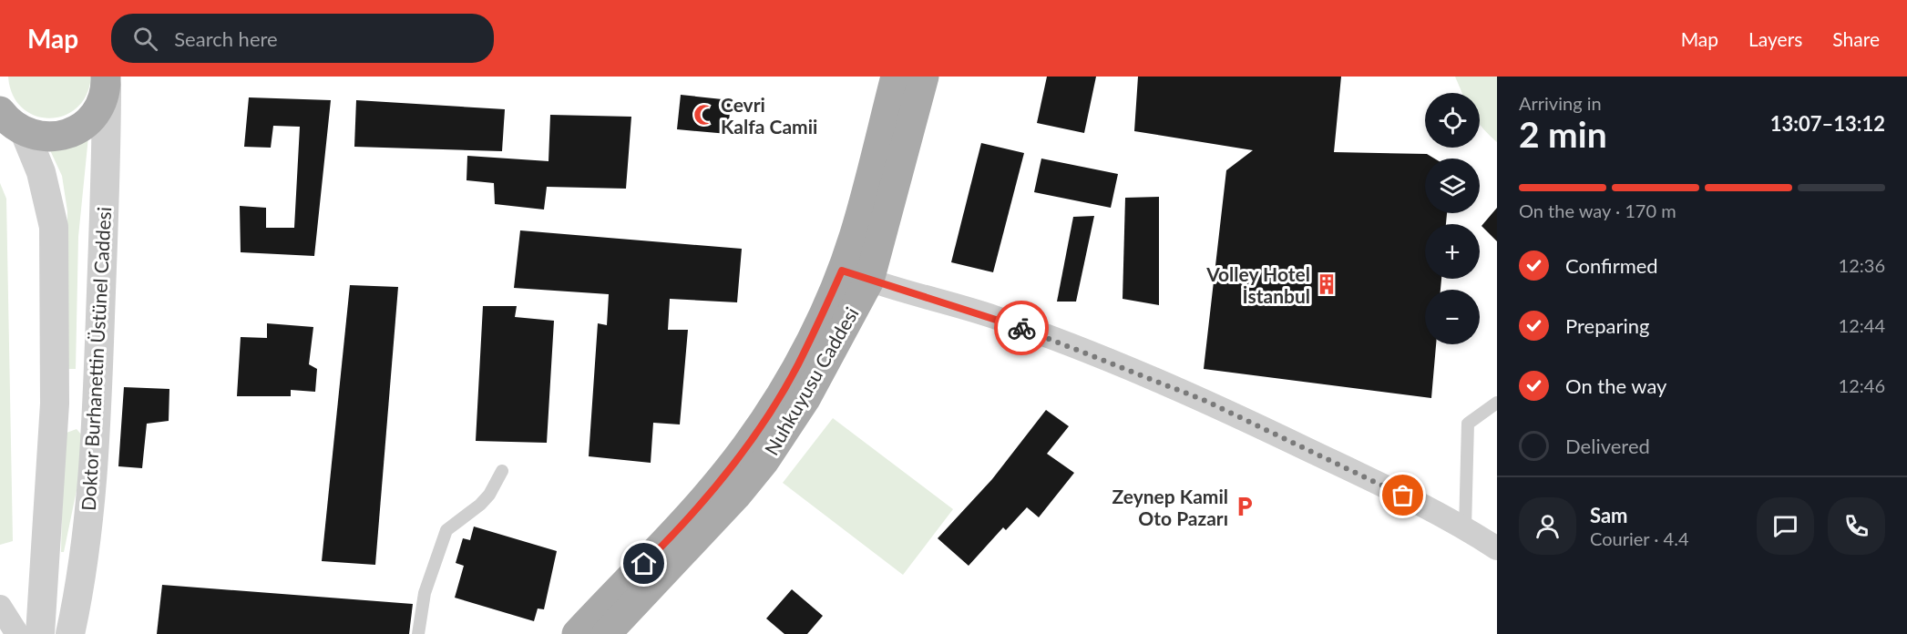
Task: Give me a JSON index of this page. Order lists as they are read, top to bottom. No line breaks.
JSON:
{"streets":{"main road":["Nuhkuyusu Caddesi"],"street":["Doktor Burhanettin Üstünel Caddesi"]},"places":{"mosque":["Cevri Kalfa Camii"],"building":["Volley Hotel İstanbul"],"parking":["Zeynep Kamil Oto Pazarı"]},"page":{"header":"Map","search":"Search here","nav":["Map","Layers","Share"],"heading":["2 min","Arriving in","13:07–13:12"],"panel":["Sam","Courier · 4.4"],"map_buttons":["+","−"],"bar":"On the way · 170 m","list":[["Confirmed","12:36"],["Preparing","12:44"],["On the way","12:46"],"Delivered"]}}
